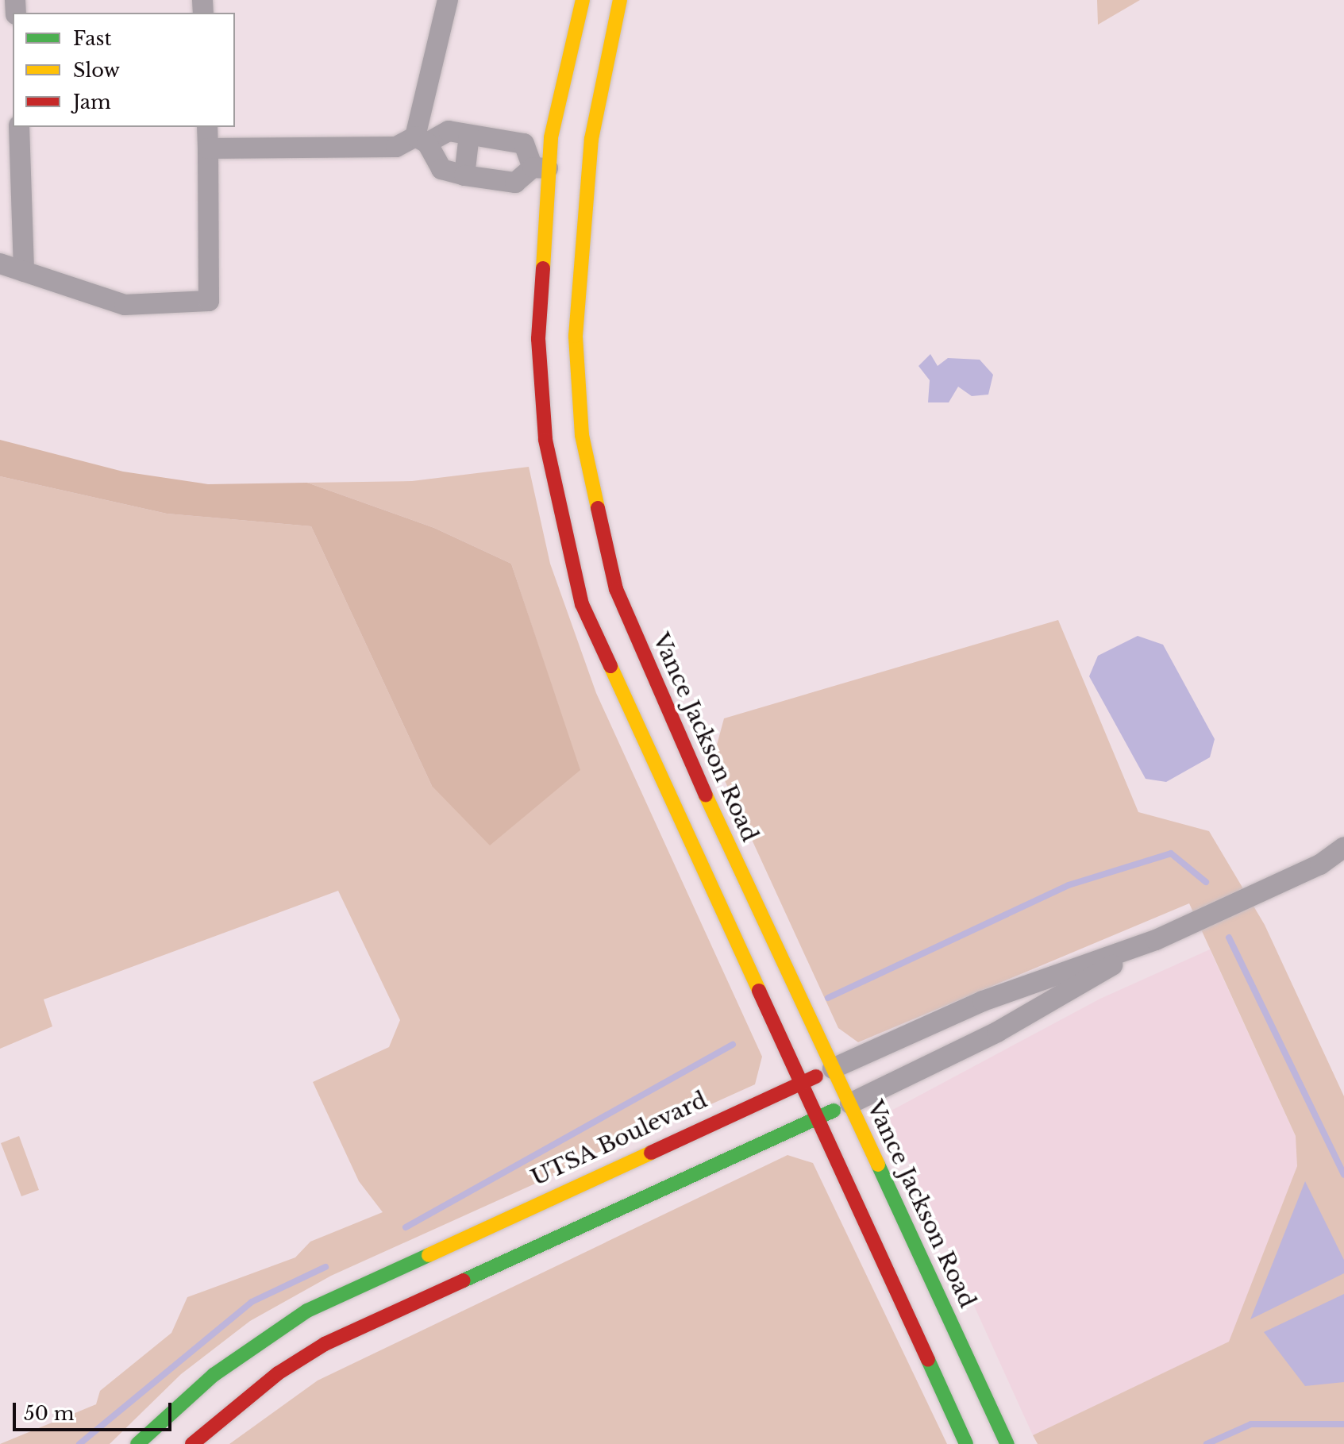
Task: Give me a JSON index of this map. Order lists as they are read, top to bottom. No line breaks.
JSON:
{"streets":{"main road":["Vance Jackson Road","UTSA Boulevard"]},"crossings":[["Vance Jackson Road","UTSA Boulevard"]],"legend":["Fast","Slow","Jam"],"scale_bar":"50 m"}
